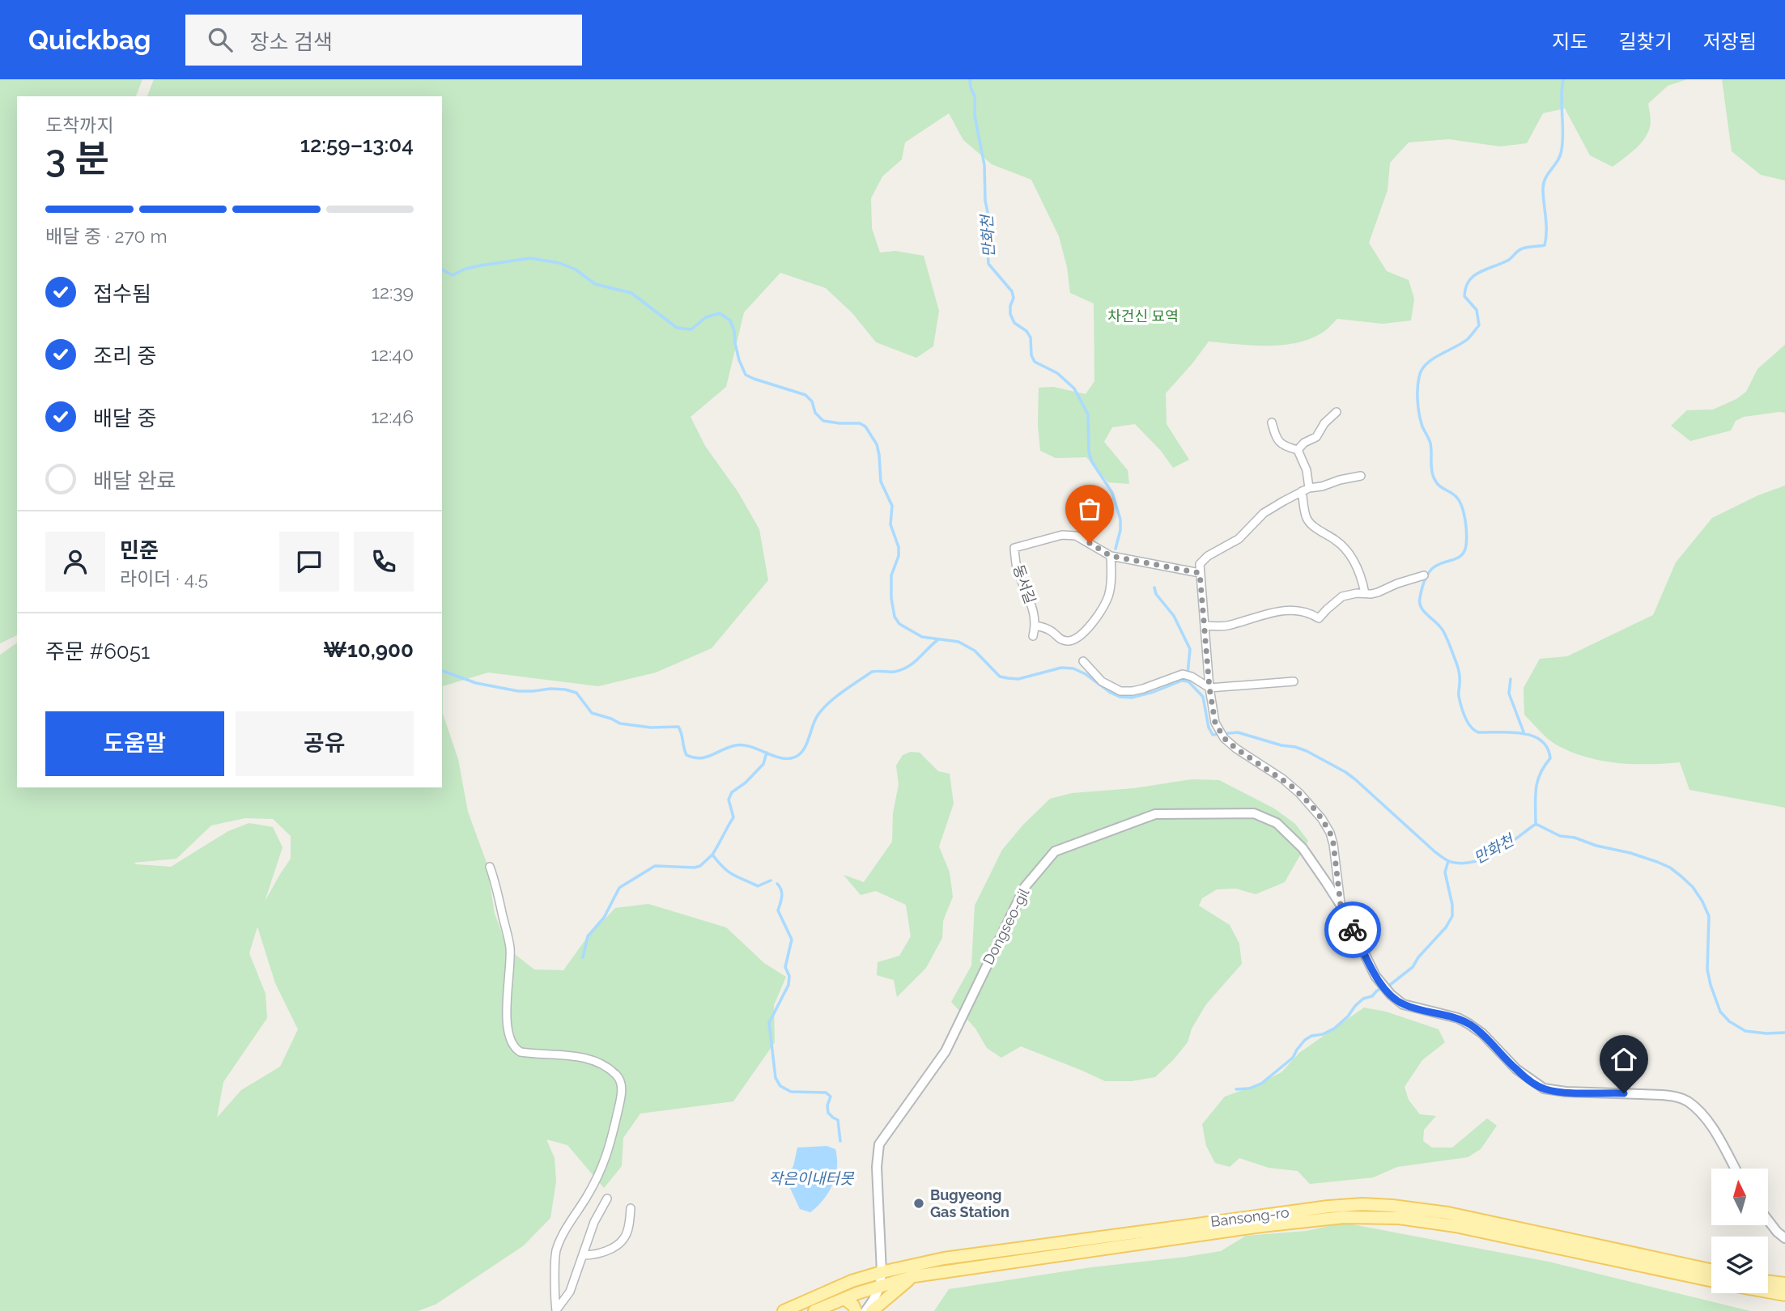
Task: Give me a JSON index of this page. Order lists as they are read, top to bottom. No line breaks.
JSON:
{"streets":{"main road":["Bansong-ro"],"street":["동서길","Dongseo-gil"]},"crossings":[["Dongseo-gil","Bansong-ro"]],"water":["만화천","작은이내터못"],"parks":["차건신 묘역"],"places":["Bugyeong Gas Station"],"north":"top","page":{"header":"Quickbag","search":"장소 검색","nav":["지도","길찾기","저장됨"],"heading":["3 분","도착까지","12:59–13:04"],"panel":["민준","라이더 · 4.5","주문 #6051","₩10,900"],"bar":"배달 중 · 270 m","list":[["접수됨","12:39"],["조리 중","12:40"],["배달 중","12:46"],"배달 완료"],"buttons":["도움말","공유"]}}
